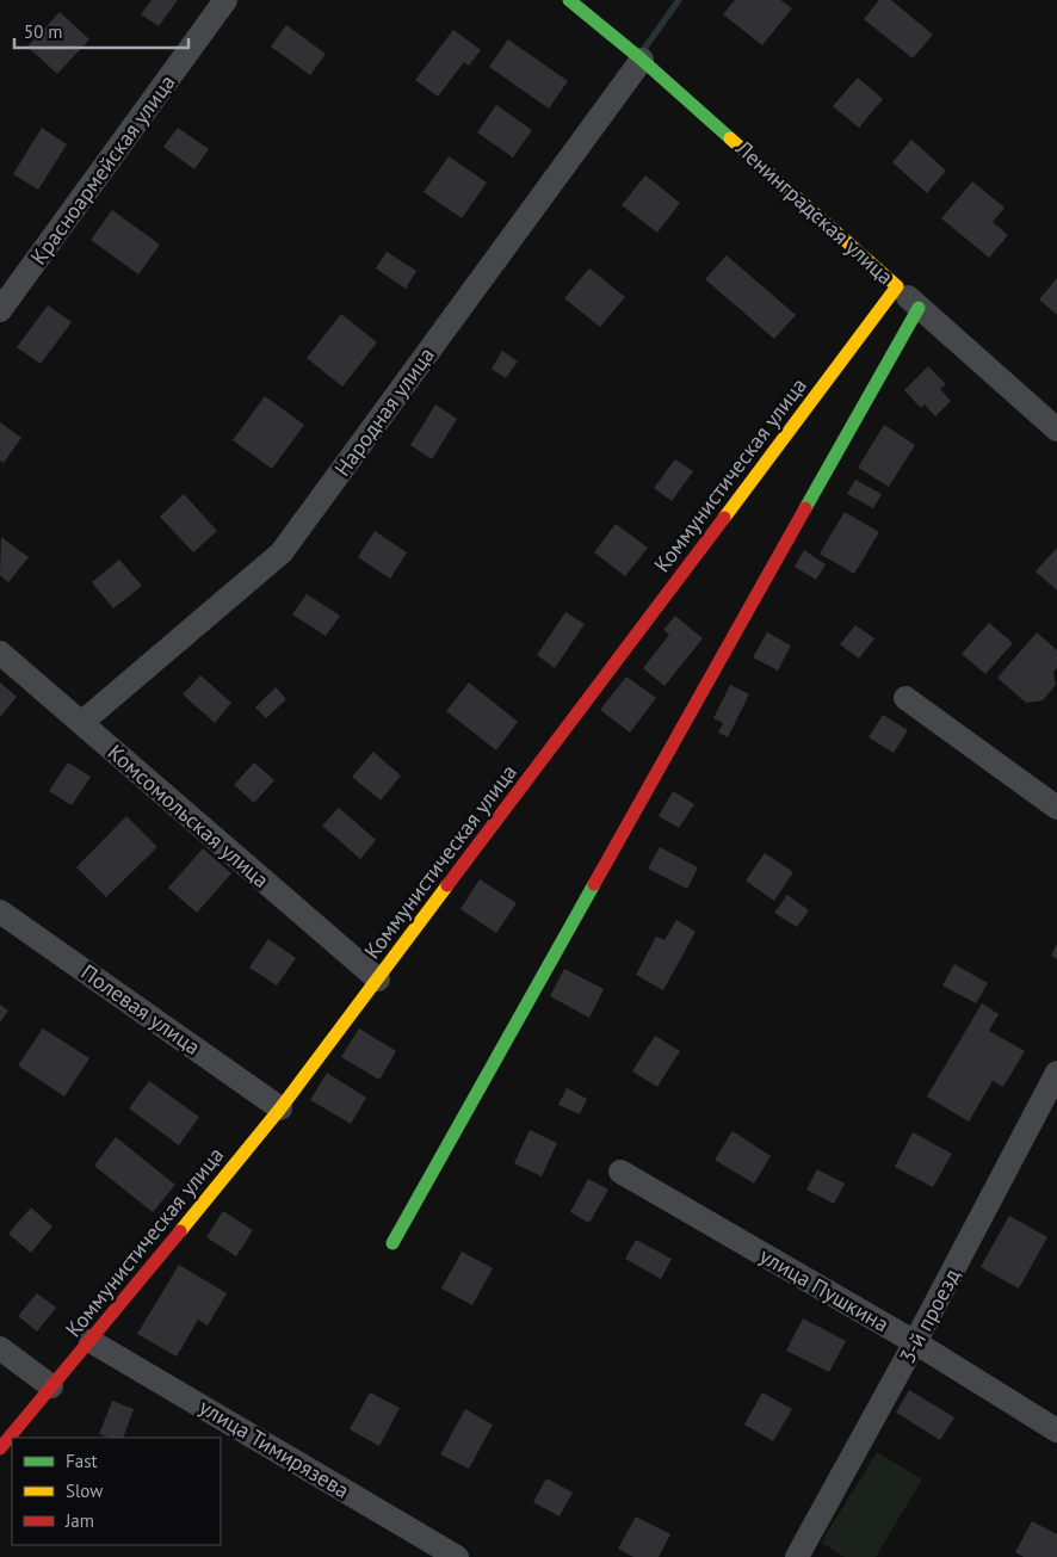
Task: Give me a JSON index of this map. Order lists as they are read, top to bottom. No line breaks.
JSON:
{"streets":{"street":["Красноармейская улица","Ленинградская улица","Народная улица","Коммунистическая улица","Комсомольская улица","Полевая улица","улица Пушкина","3-й проезд","улица Тимирязева"]},"crossings":[["Ленинградская улица","Народная улица"],["Ленинградская улица","Коммунистическая улица"],["Народная улица","Комсомольская улица"],["Коммунистическая улица","Комсомольская улица"],["Коммунистическая улица","Полевая улица"],["Коммунистическая улица","улица Тимирязева"],["улица Пушкина","3-й проезд"]],"legend":["Fast","Slow","Jam"],"scale_bar":"50 m"}
